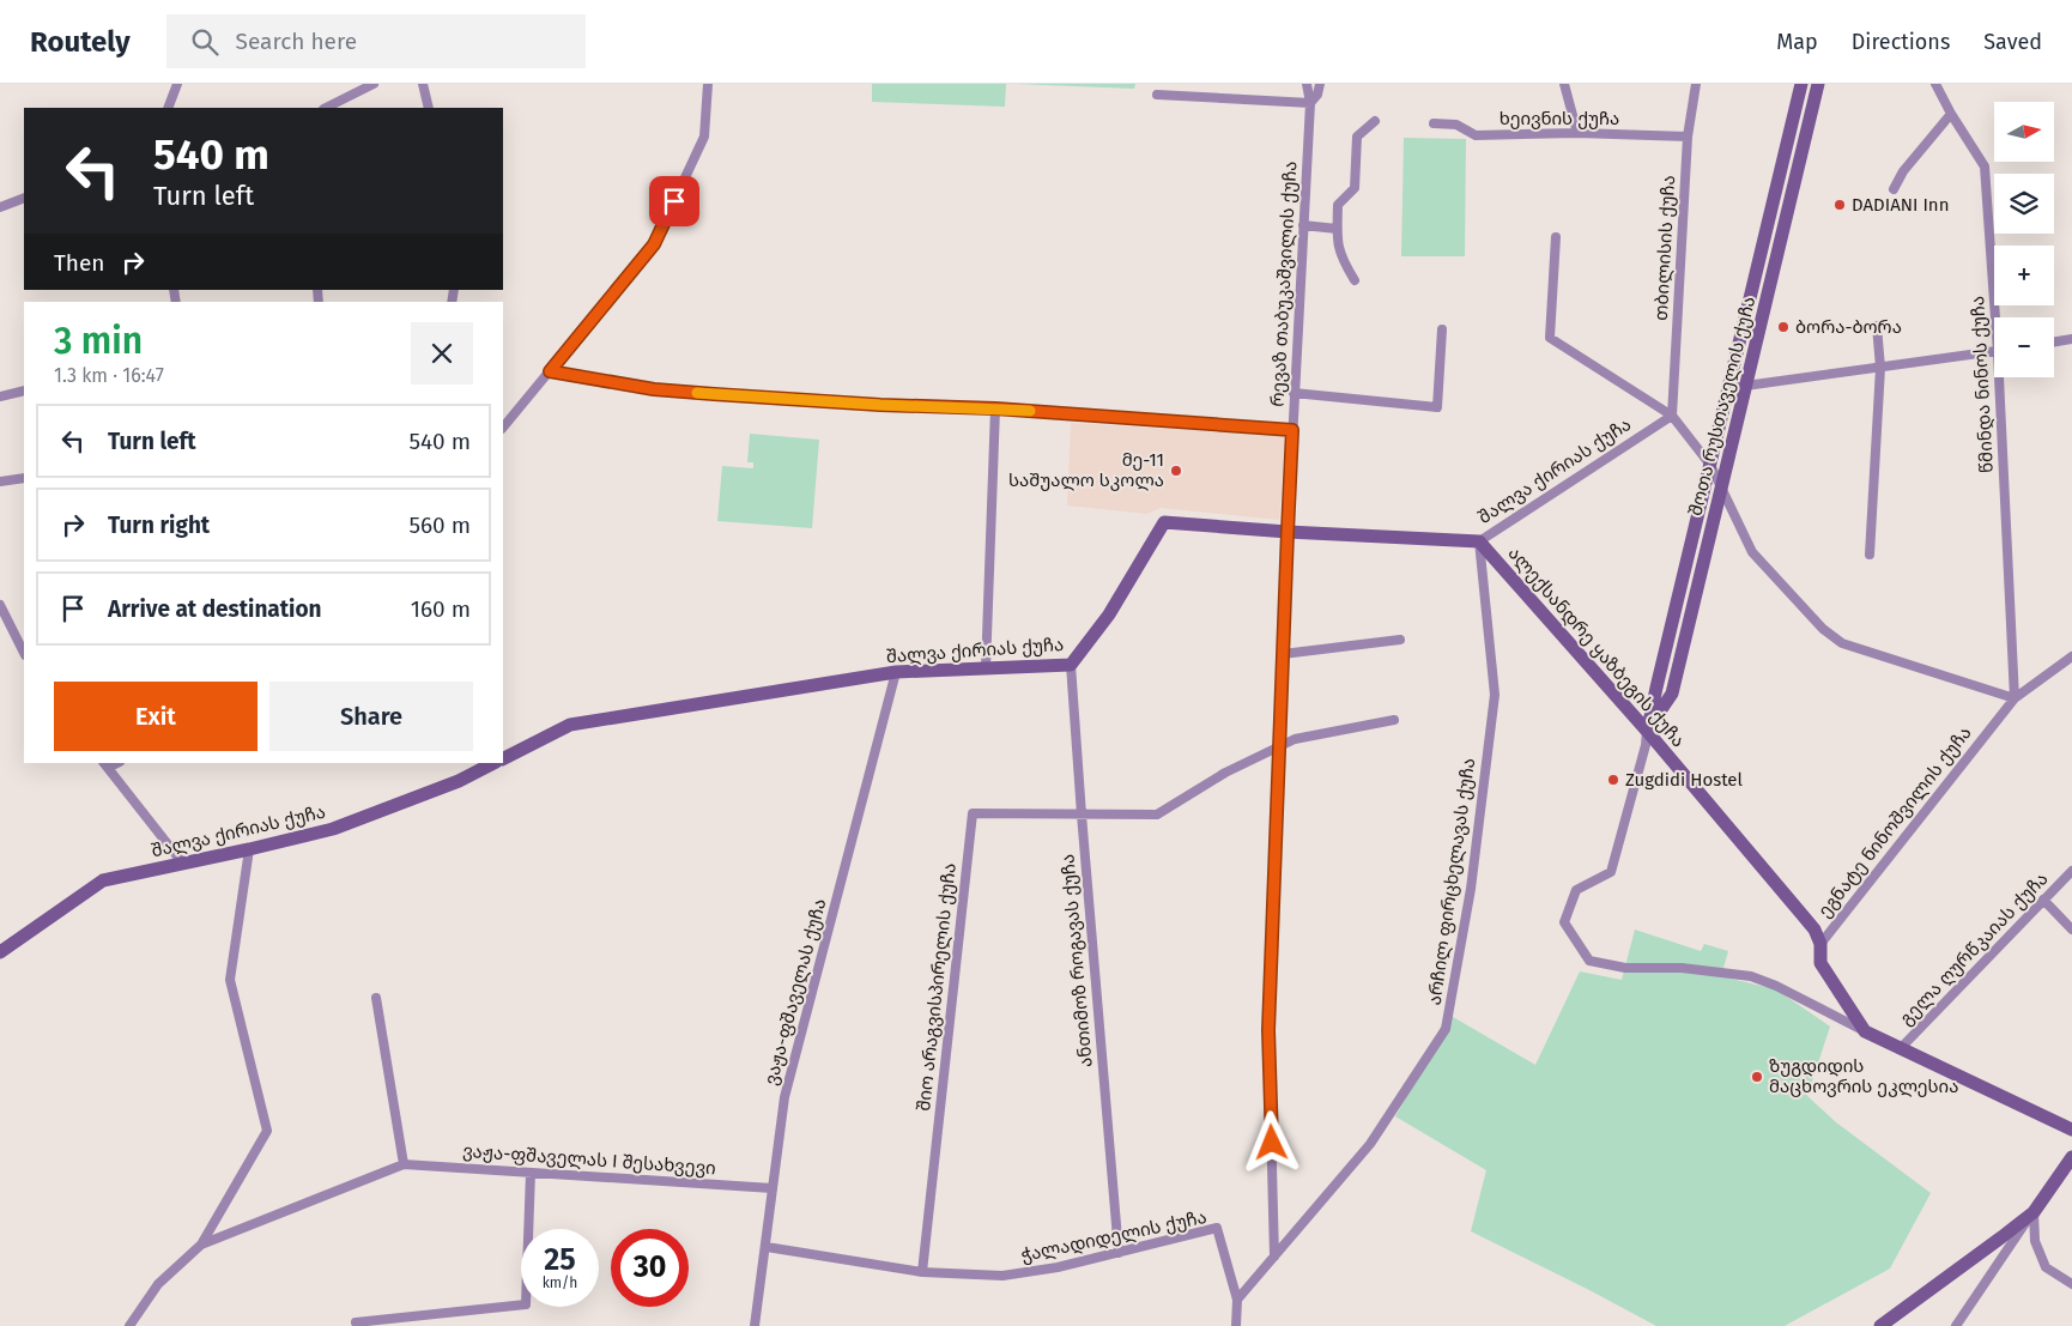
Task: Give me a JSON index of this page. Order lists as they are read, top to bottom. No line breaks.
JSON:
{"streets":{"street":["ხეივნის ქუჩა","თბილისის ქუჩა","რევაზ თაბუკაშვილის ქუჩა","წმინდა ნინოს ქუჩა","შოთა რუსთაველის ქუჩა","შალვა ქირიას ქუჩა","ალექსანდრე ყაზბეგის ქუჩა","ეგნატე ნინოშვილის ქუჩა","არჩილ ფირცხელავას ქუჩა","გელა ღურწკაიას ქუჩა","ანთიმოზ როგავას ქუჩა","შიო არაგვისპირელის ქუჩა","ვაჟა-ფშაველას ქუჩა","ვაჟა-ფშაველას I შესახვევი","ჭალადიდელის ქუჩა"]},"crossings":[["ხეივნის ქუჩა","თბილისის ქუჩა"],["თბილისის ქუჩა","შალვა ქირიას ქუჩა"],["რევაზ თაბუკაშვილის ქუჩა","შალვა ქირიას ქუჩა"],["რევაზ თაბუკაშვილის ქუჩა","არჩილ ფირცხელავას ქუჩა"],["წმინდა ნინოს ქუჩა","ეგნატე ნინოშვილის ქუჩა"],["შოთა რუსთაველის ქუჩა","ალექსანდრე ყაზბეგის ქუჩა"],["შოთა რუსთაველის ქუჩა","ეგნატე ნინოშვილის ქუჩა"],["შალვა ქირიას ქუჩა","ალექსანდრე ყაზბეგის ქუჩა"],["შალვა ქირიას ქუჩა","არჩილ ფირცხელავას ქუჩა"],["შალვა ქირიას ქუჩა","ანთიმოზ როგავას ქუჩა"],["შალვა ქირიას ქუჩა","ვაჟა-ფშაველას ქუჩა"],["ალექსანდრე ყაზბეგის ქუჩა","ეგნატე ნინოშვილის ქუჩა"],["ალექსანდრე ყაზბეგის ქუჩა","არჩილ ფირცხელავას ქუჩა"],["არჩილ ფირცხელავას ქუჩა","ჭალადიდელის ქუჩა"],["ანთიმოზ როგავას ქუჩა","შიო არაგვისპირელის ქუჩა"],["ანთიმოზ როგავას ქუჩა","ჭალადიდელის ქუჩა"],["შიო არაგვისპირელის ქუჩა","ჭალადიდელის ქუჩა"],["ვაჟა-ფშაველას ქუჩა","ვაჟა-ფშაველას I შესახვევი"],["ვაჟა-ფშაველას ქუჩა","ჭალადიდელის ქუჩა"]],"places":["DADIANI Inn","ბორა-ბორა","მე-11 საშუალო სკოლა","Zugdidi Hostel","ზუგდიდის მაცხოვრის ეკლესია"],"north":"right","page":{"header":"Routely","search":"Search here","nav":["Map","Directions","Saved"],"map_buttons":["+","−"],"turn":["540 m","Turn left"],"then":"Then","heading":["3 min","1.3 km · 16:47"],"list":[{"name":"Turn left","value":"540 m"},{"name":"Turn right","value":"560 m"},{"name":"Arrive at destination","value":"160 m"}],"buttons":["Exit","Share"],"speed":"25 km/h","limit":"30"}}
